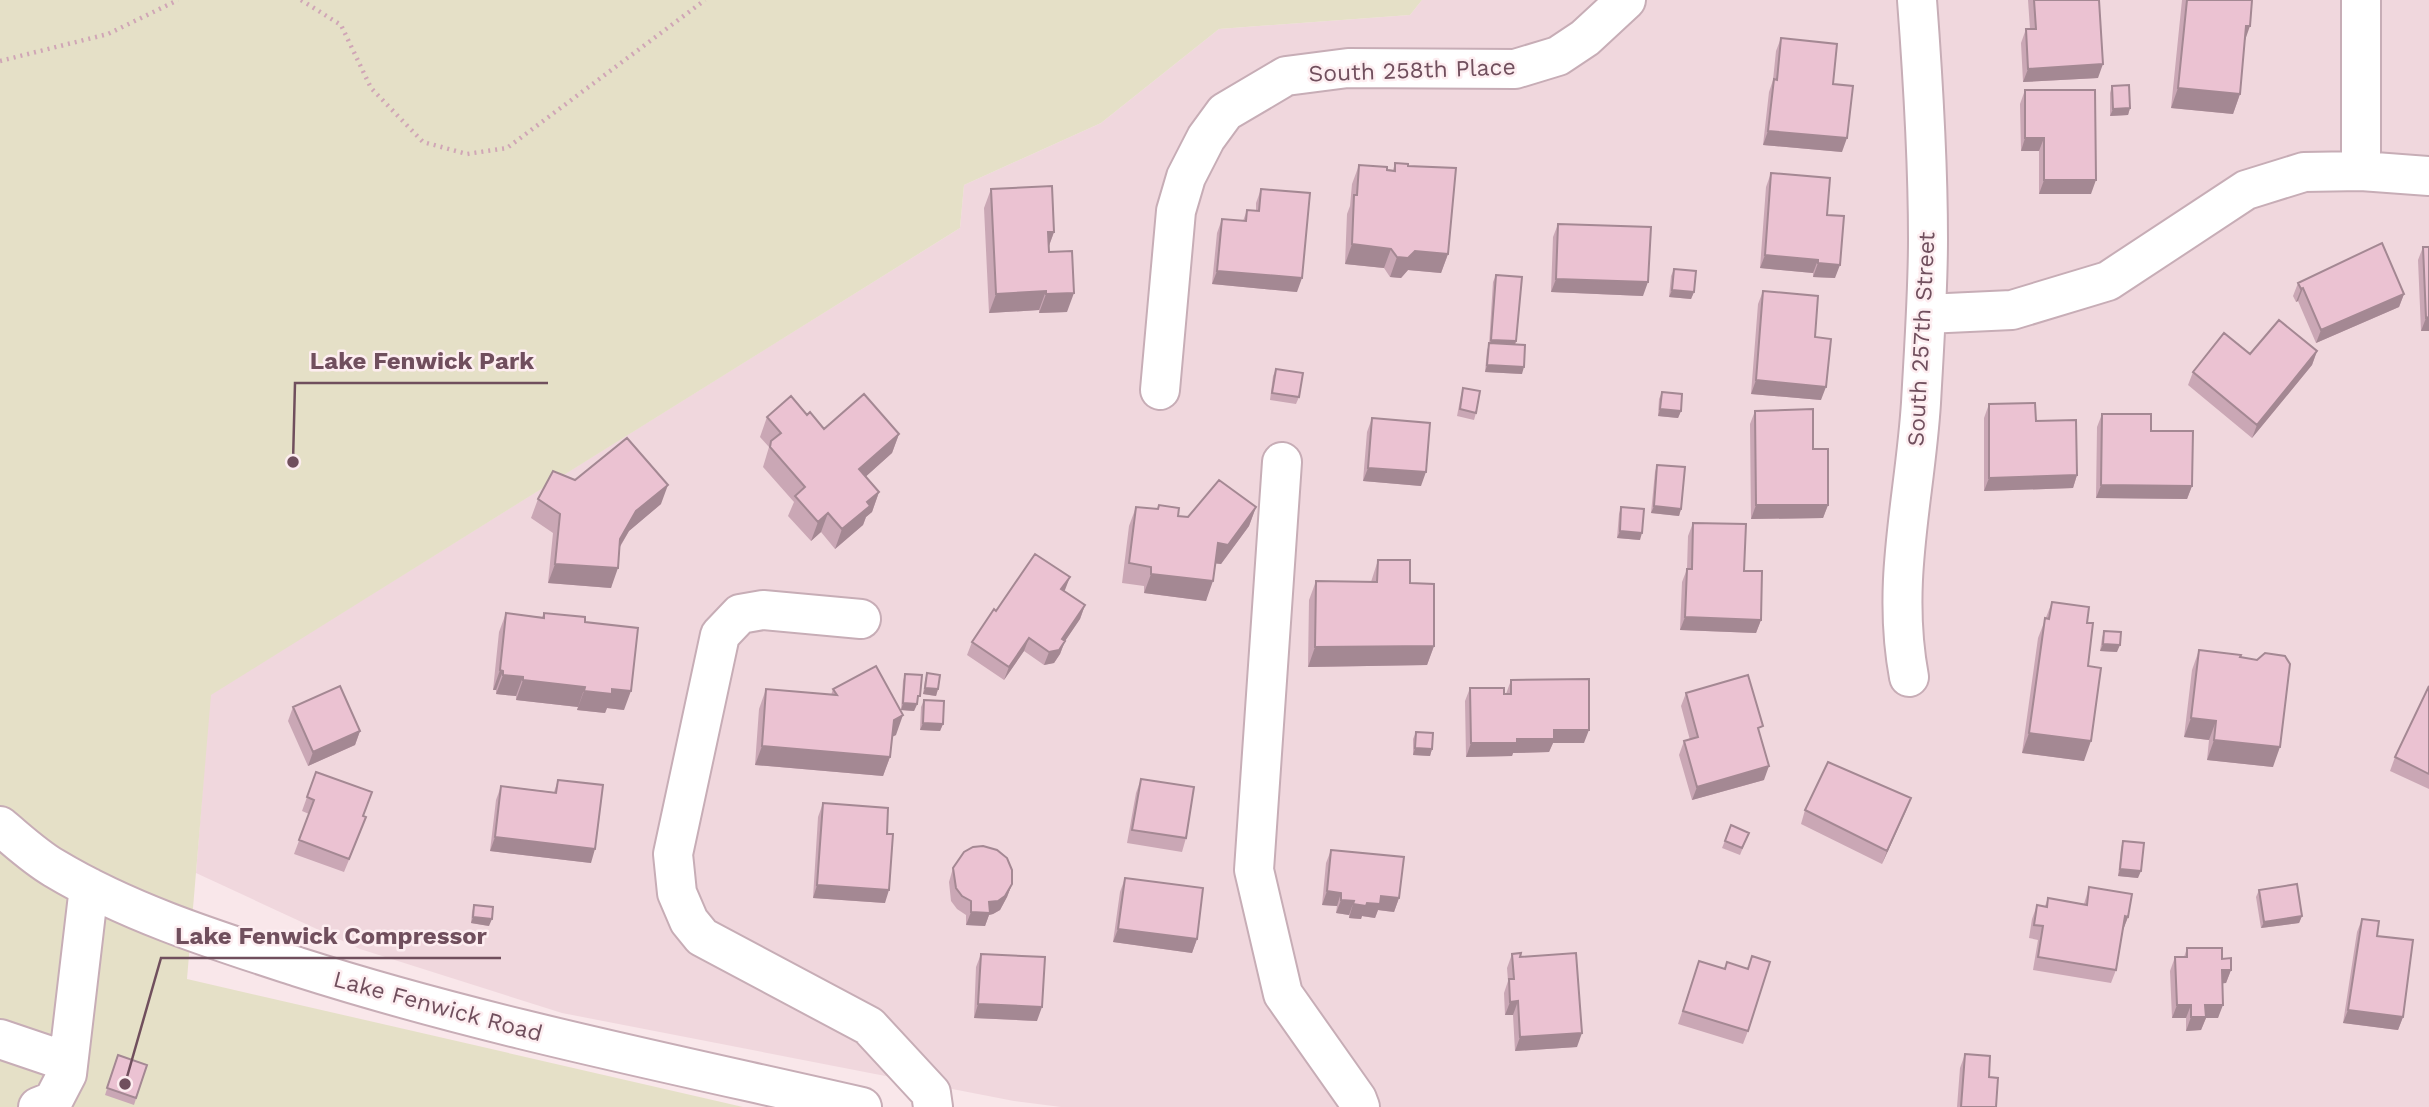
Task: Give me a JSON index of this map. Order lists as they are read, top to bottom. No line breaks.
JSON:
{"streets":{"street":["South 258th Place","South 257th Street","Lake Fenwick Road"]},"places":["Lake Fenwick Park","Lake Fenwick Compressor"]}
